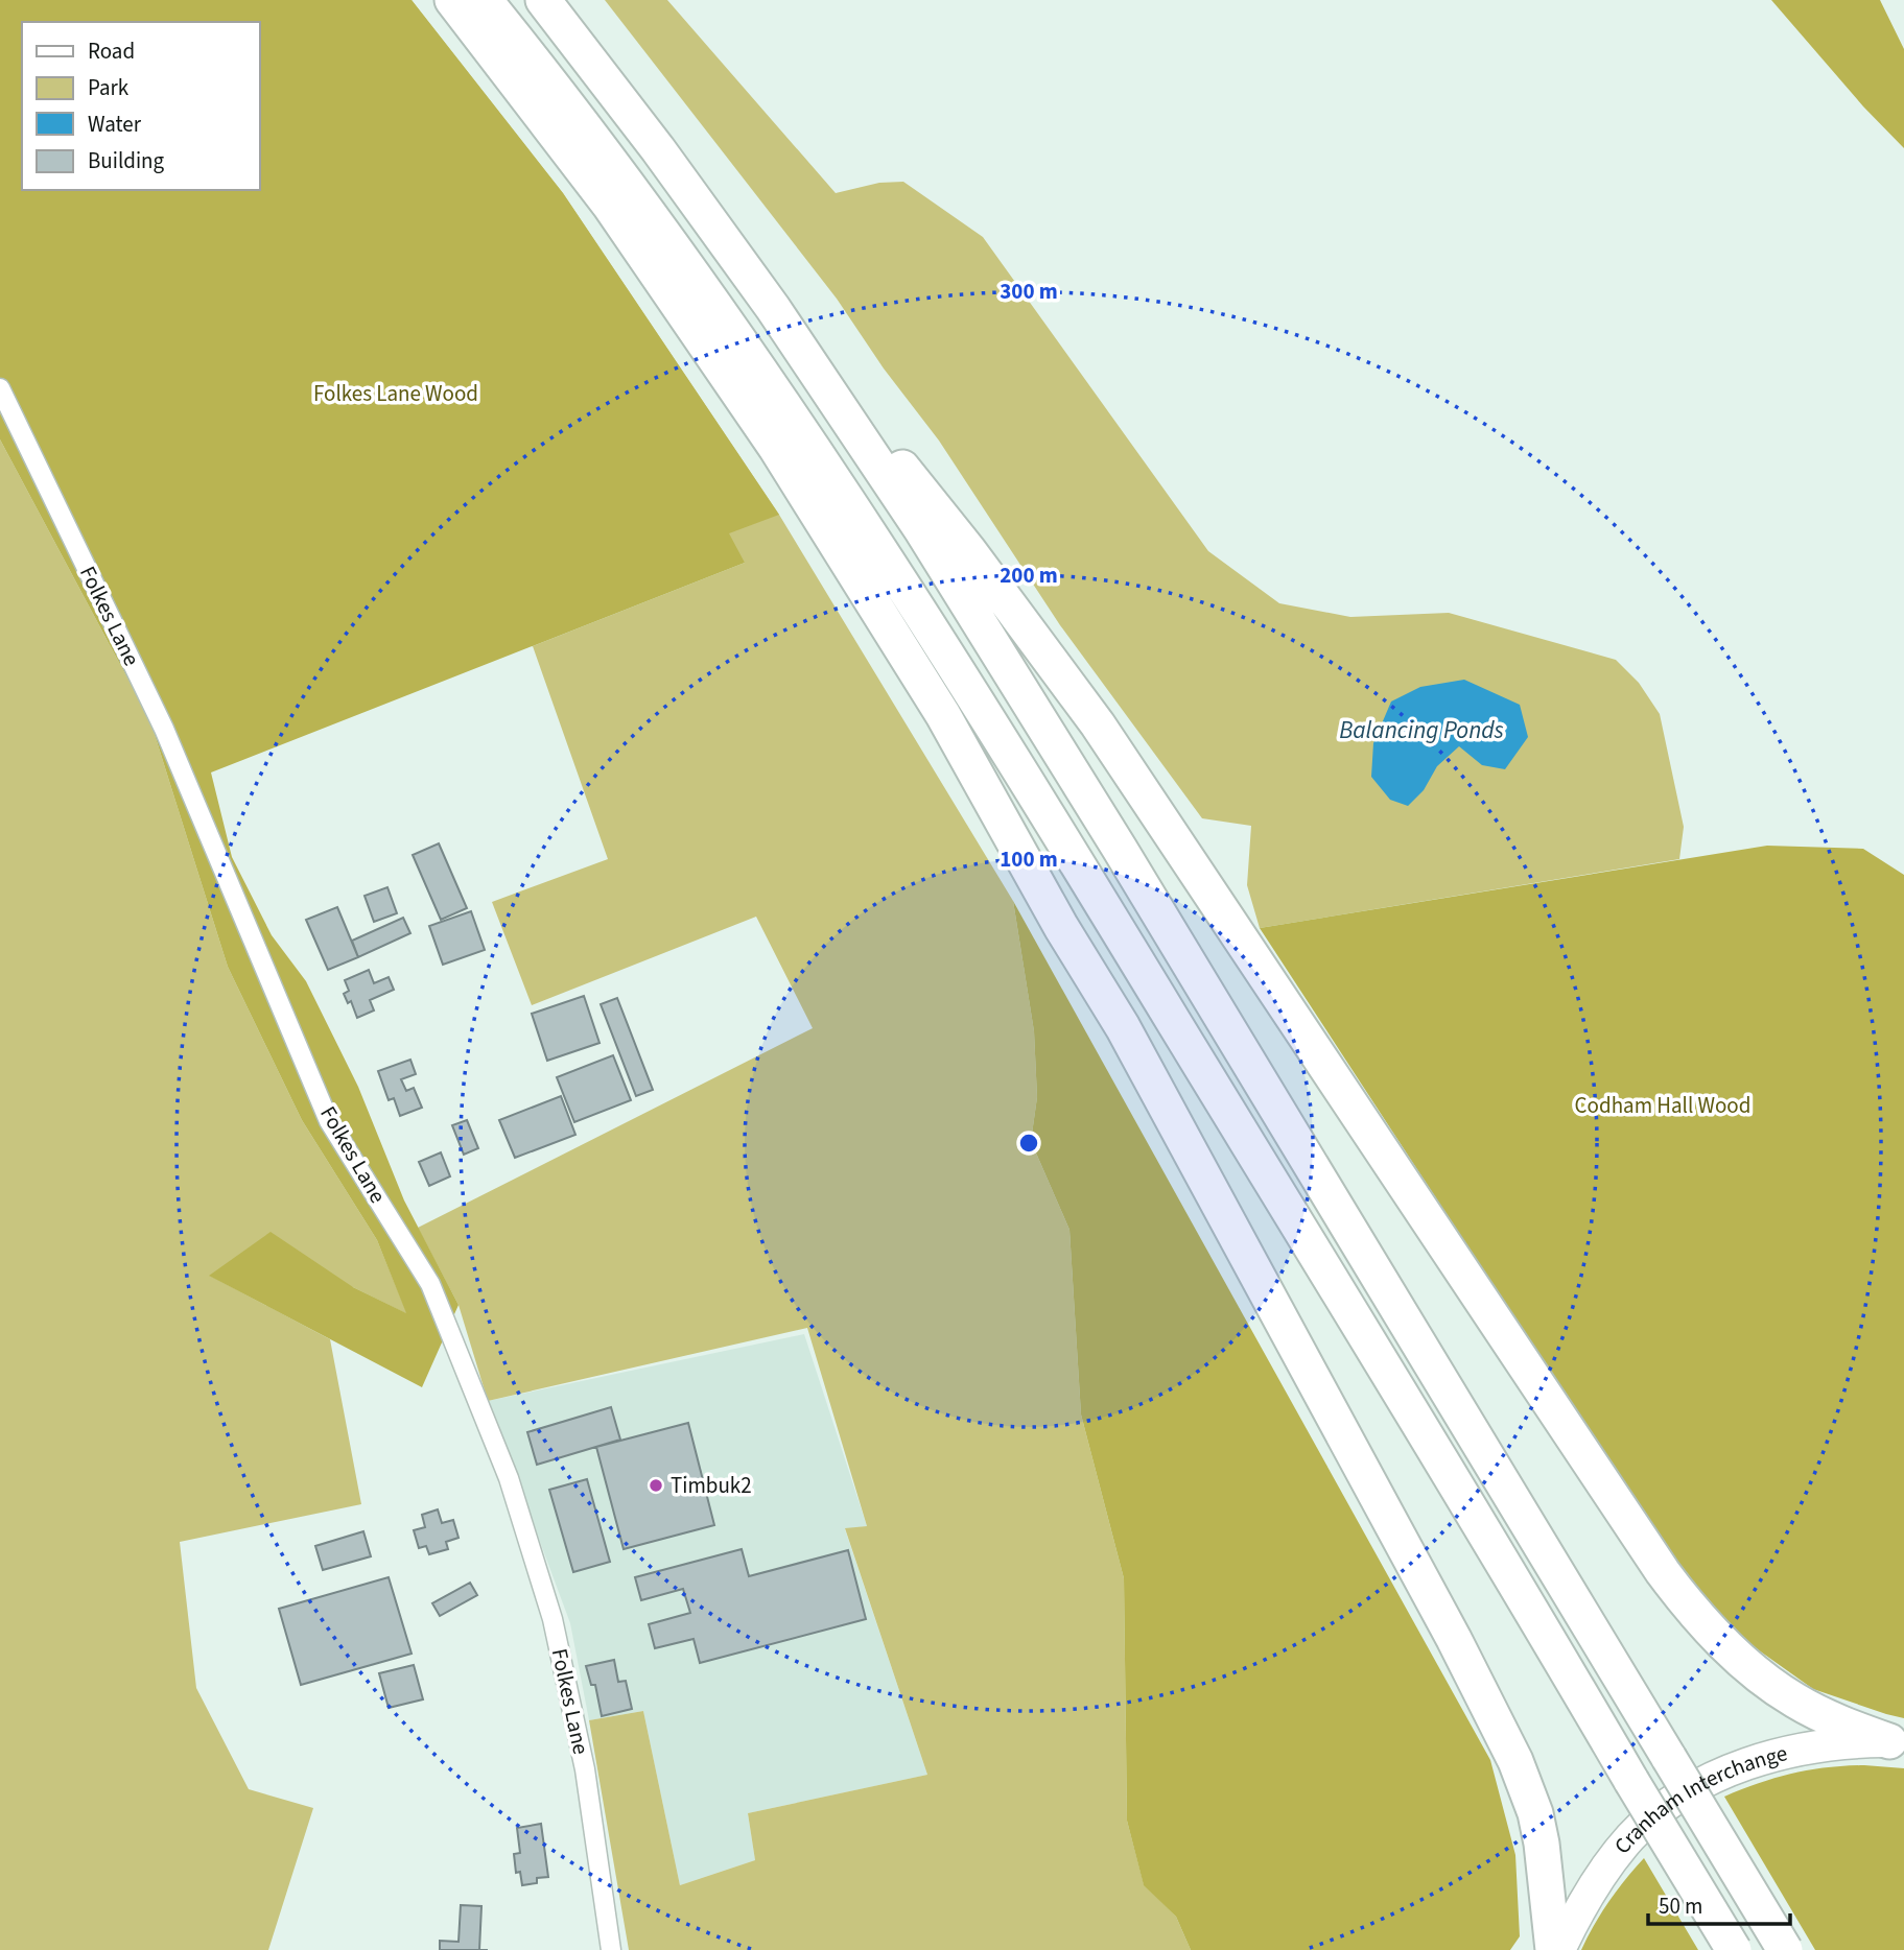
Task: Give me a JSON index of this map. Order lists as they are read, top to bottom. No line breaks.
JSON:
{"streets":{"highway":["Cranham Interchange"],"street":["Folkes Lane"]},"water":["Balancing Ponds"],"parks":["Folkes Lane Wood","Codham Hall Wood"],"places":["Timbuk2"],"legend":["Road","Park","Water","Building"],"scale_bar":"50 m","rings":["300 m","200 m","100 m"]}
